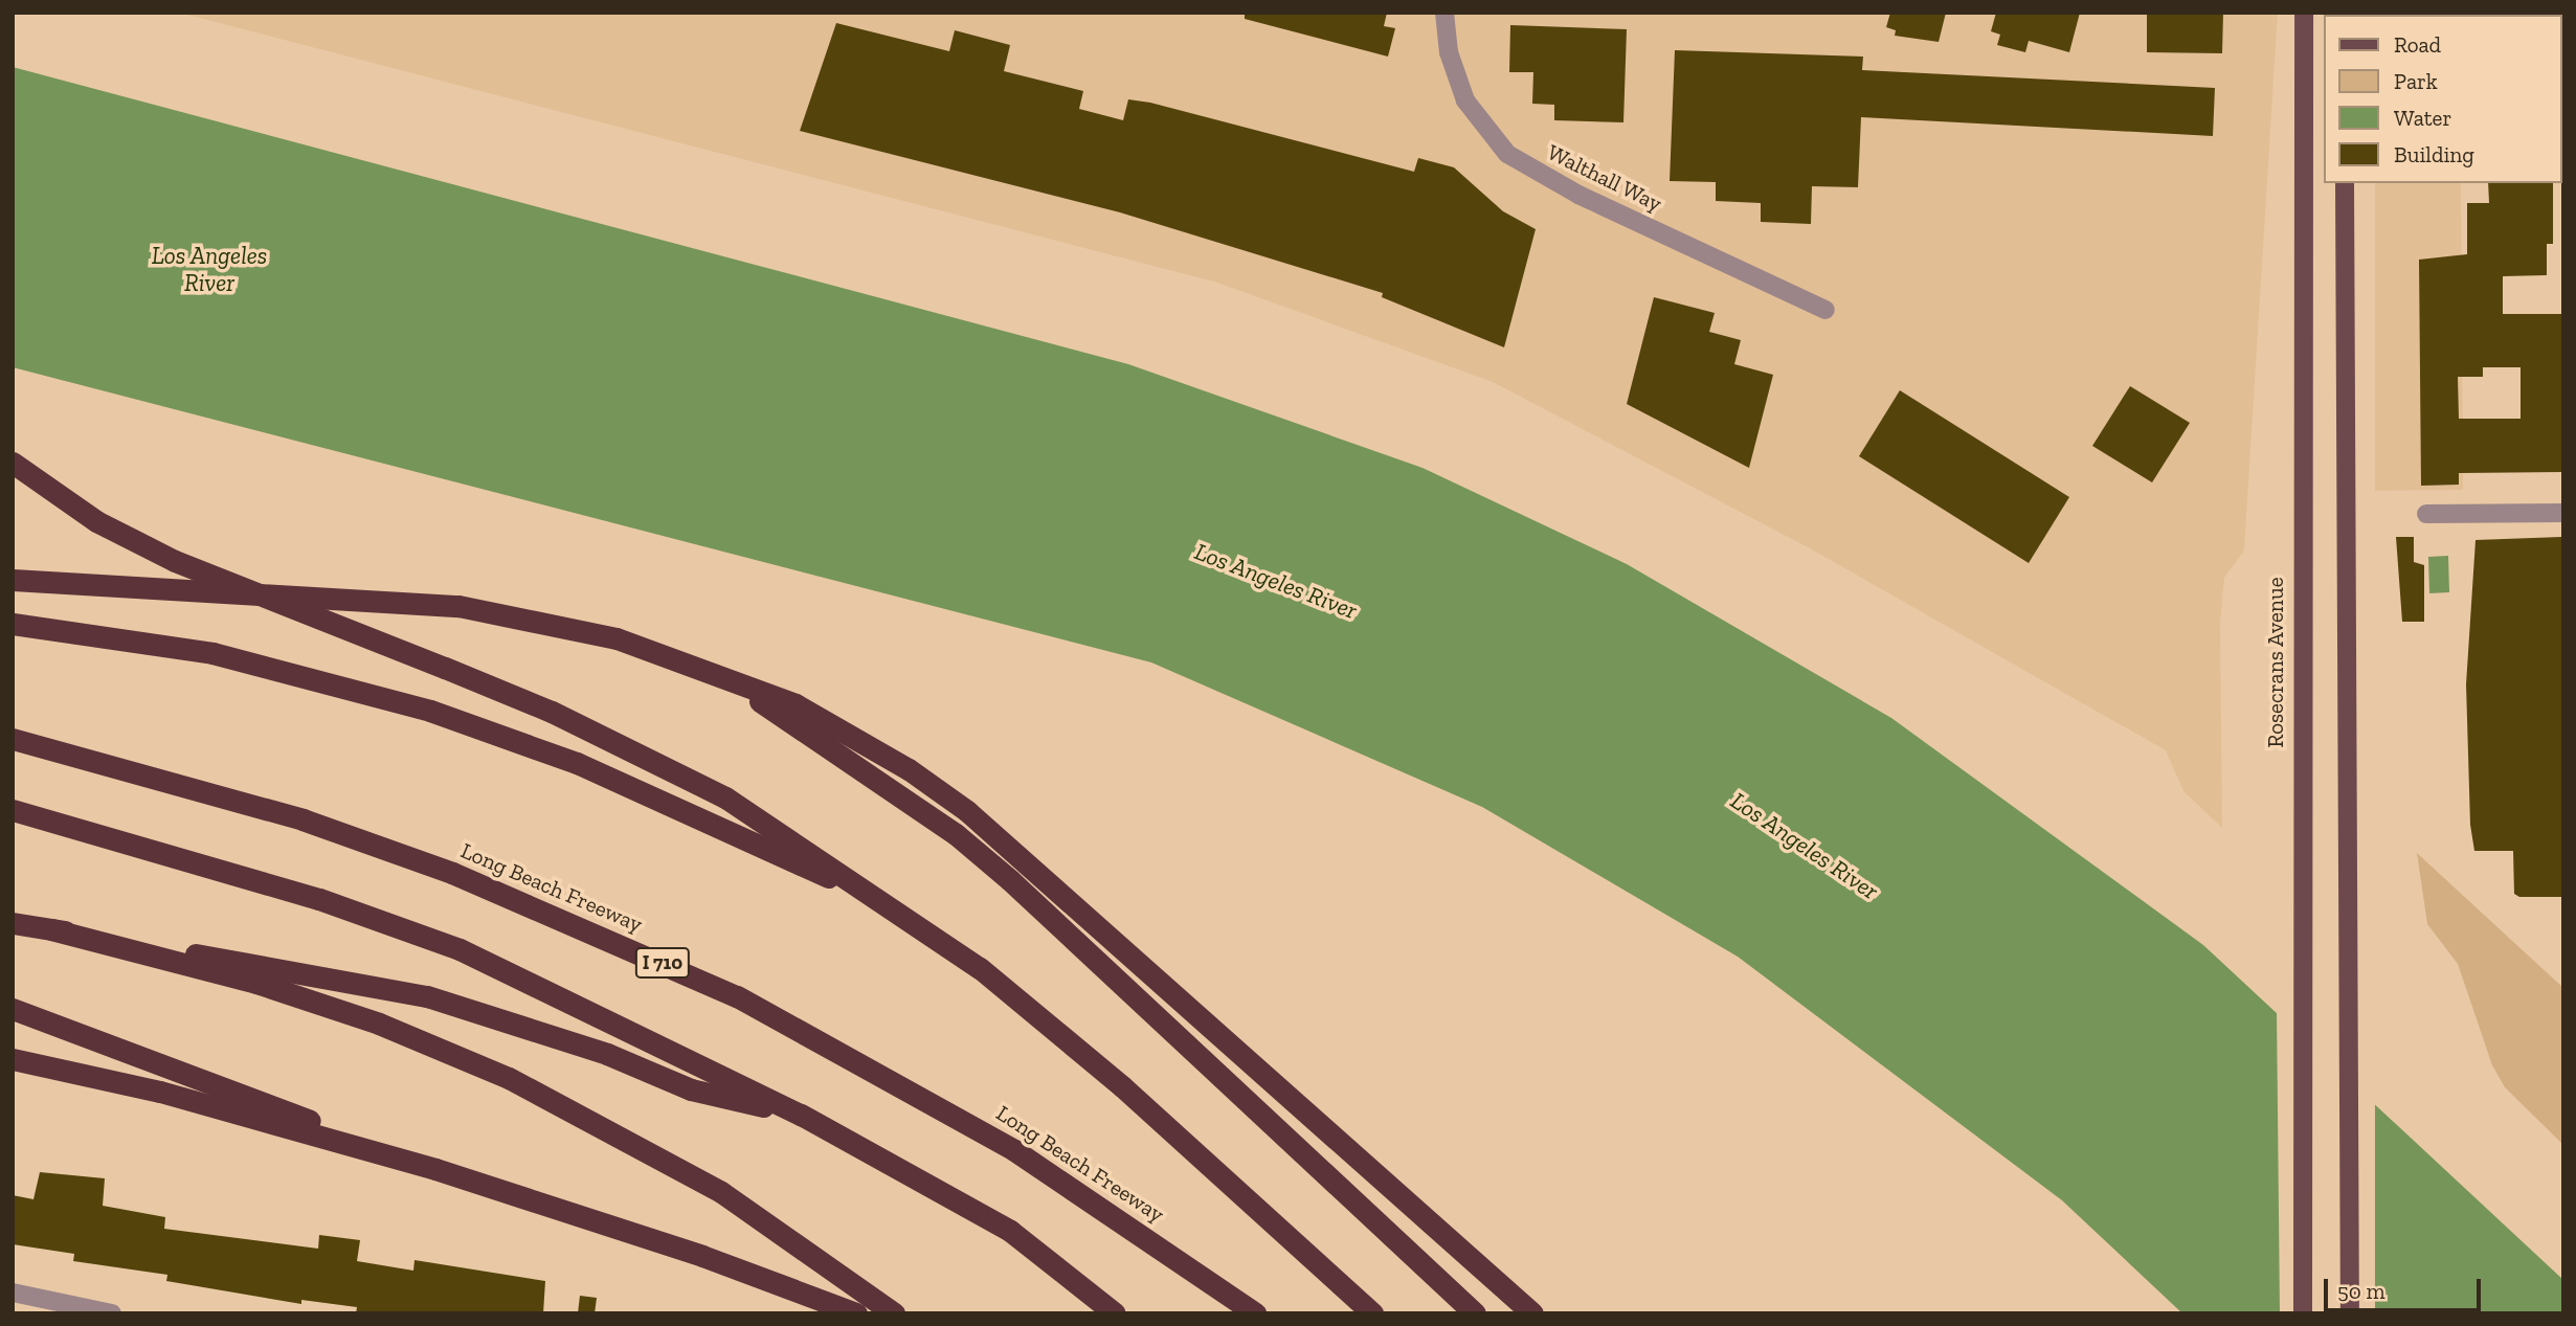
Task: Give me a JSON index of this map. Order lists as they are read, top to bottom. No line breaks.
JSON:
{"streets":{"highway":["Long Beach Freeway","I 710"],"main road":["Rosecrans Avenue"],"street":["Walthall Way"]},"water":["Los Angeles River"],"legend":["Road","Park","Water","Building"],"scale_bar":"50 m"}
